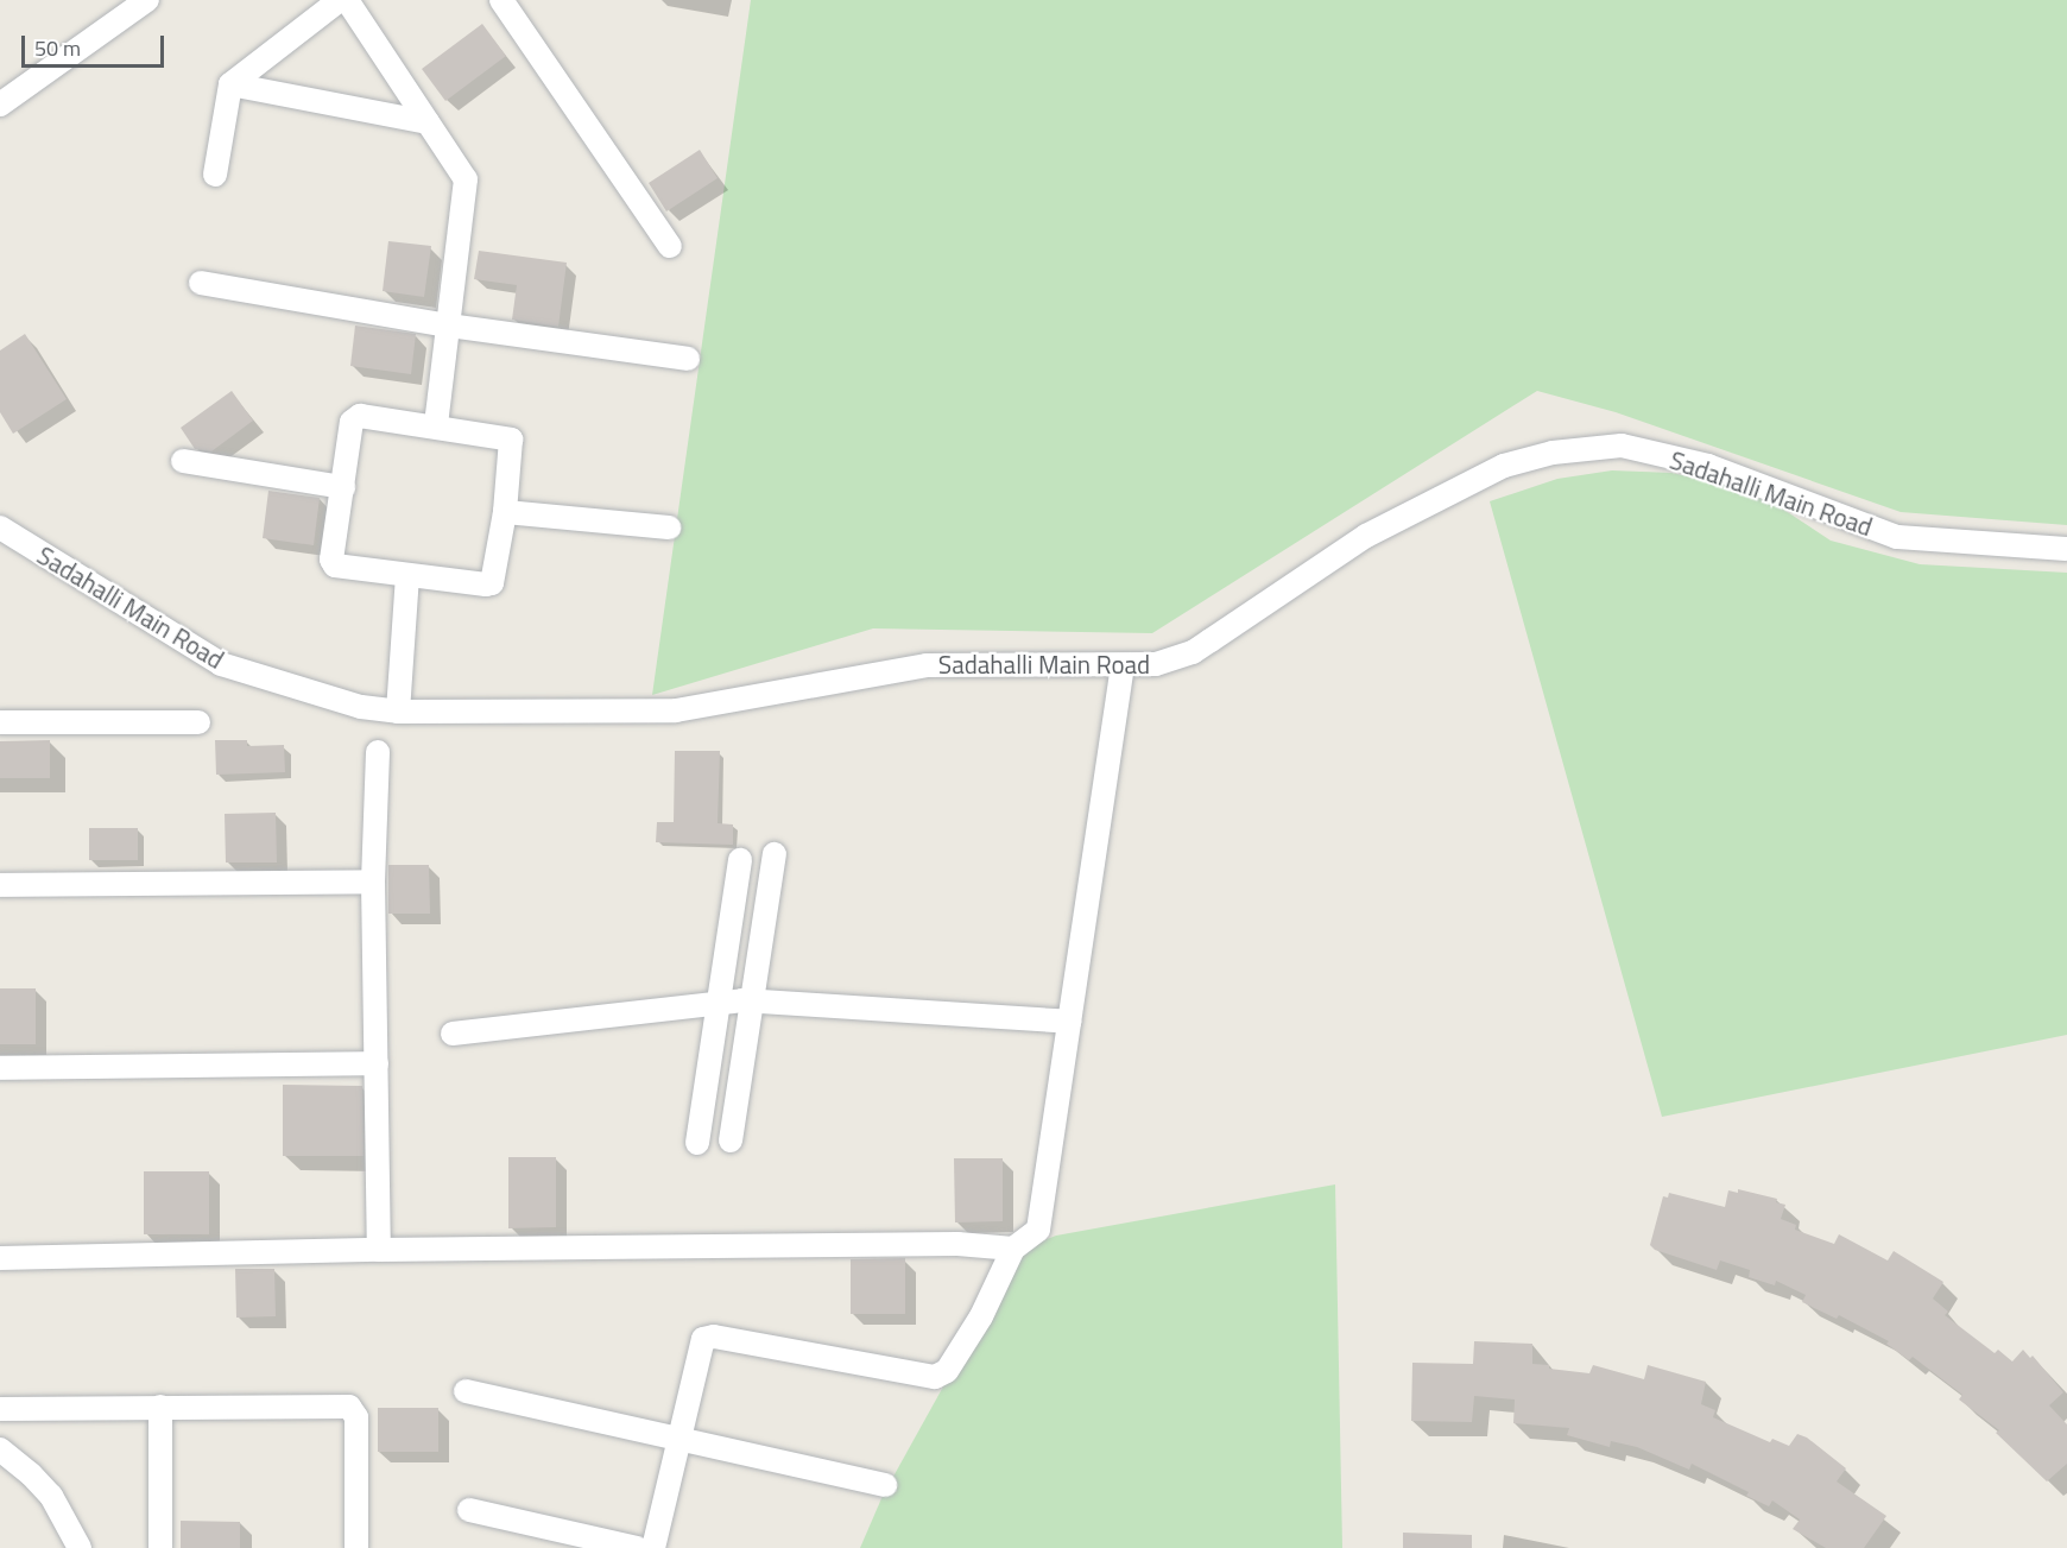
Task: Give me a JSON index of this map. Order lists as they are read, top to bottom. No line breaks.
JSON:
{"streets":{"street":["Sadahalli Main Road"]},"scale_bar":"50 m"}
